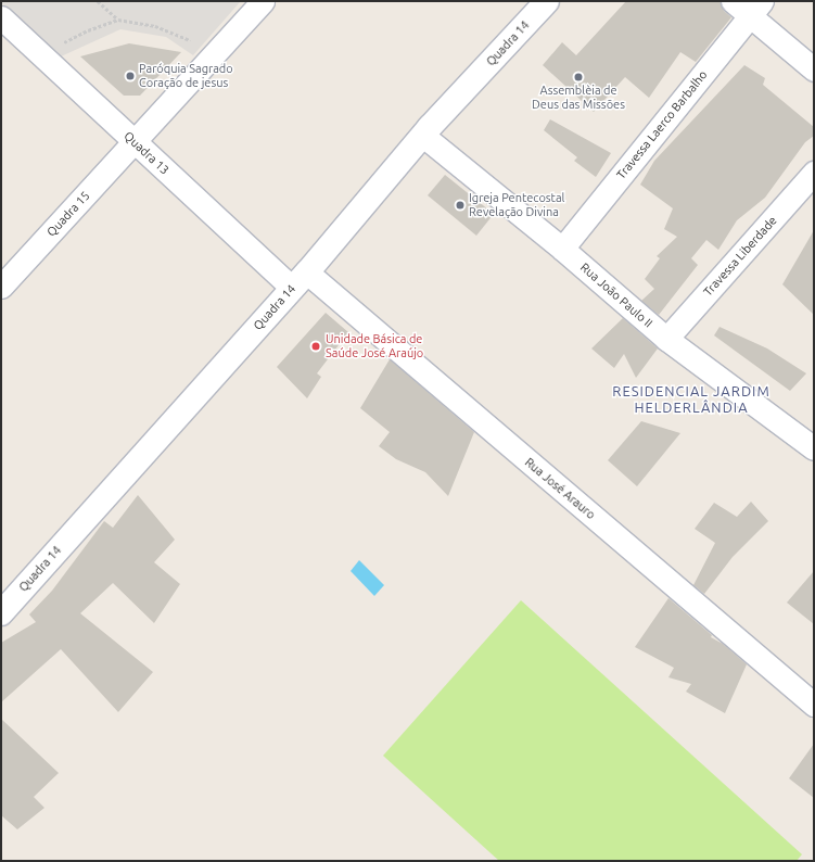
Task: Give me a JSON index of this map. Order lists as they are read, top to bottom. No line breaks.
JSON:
{"streets":{"street":["Quadra 14","Travessa Laerco Barbalho","Quadra 13","Quadra 15","Travessa Liberdade","Rua João Paulo II","Rua José Arauro"]},"crossings":[["Quadra 14","Quadra 13"],["Quadra 14","Rua João Paulo II"],["Quadra 14","Rua José Arauro"],["Travessa Laerco Barbalho","Rua João Paulo II"],["Quadra 13","Quadra 15"],["Quadra 13","Rua José Arauro"],["Travessa Liberdade","Rua João Paulo II"]],"districts":["RESIDENCIAL JARDIM HELDERLÂNDIA"],"places":["Paróquia Sagrado Coração de jesus","Assemblèia de Deus das Missões","Igreja Pentecostal Revelação Divina","Unidade Básica de Saúde José Araújo"]}
